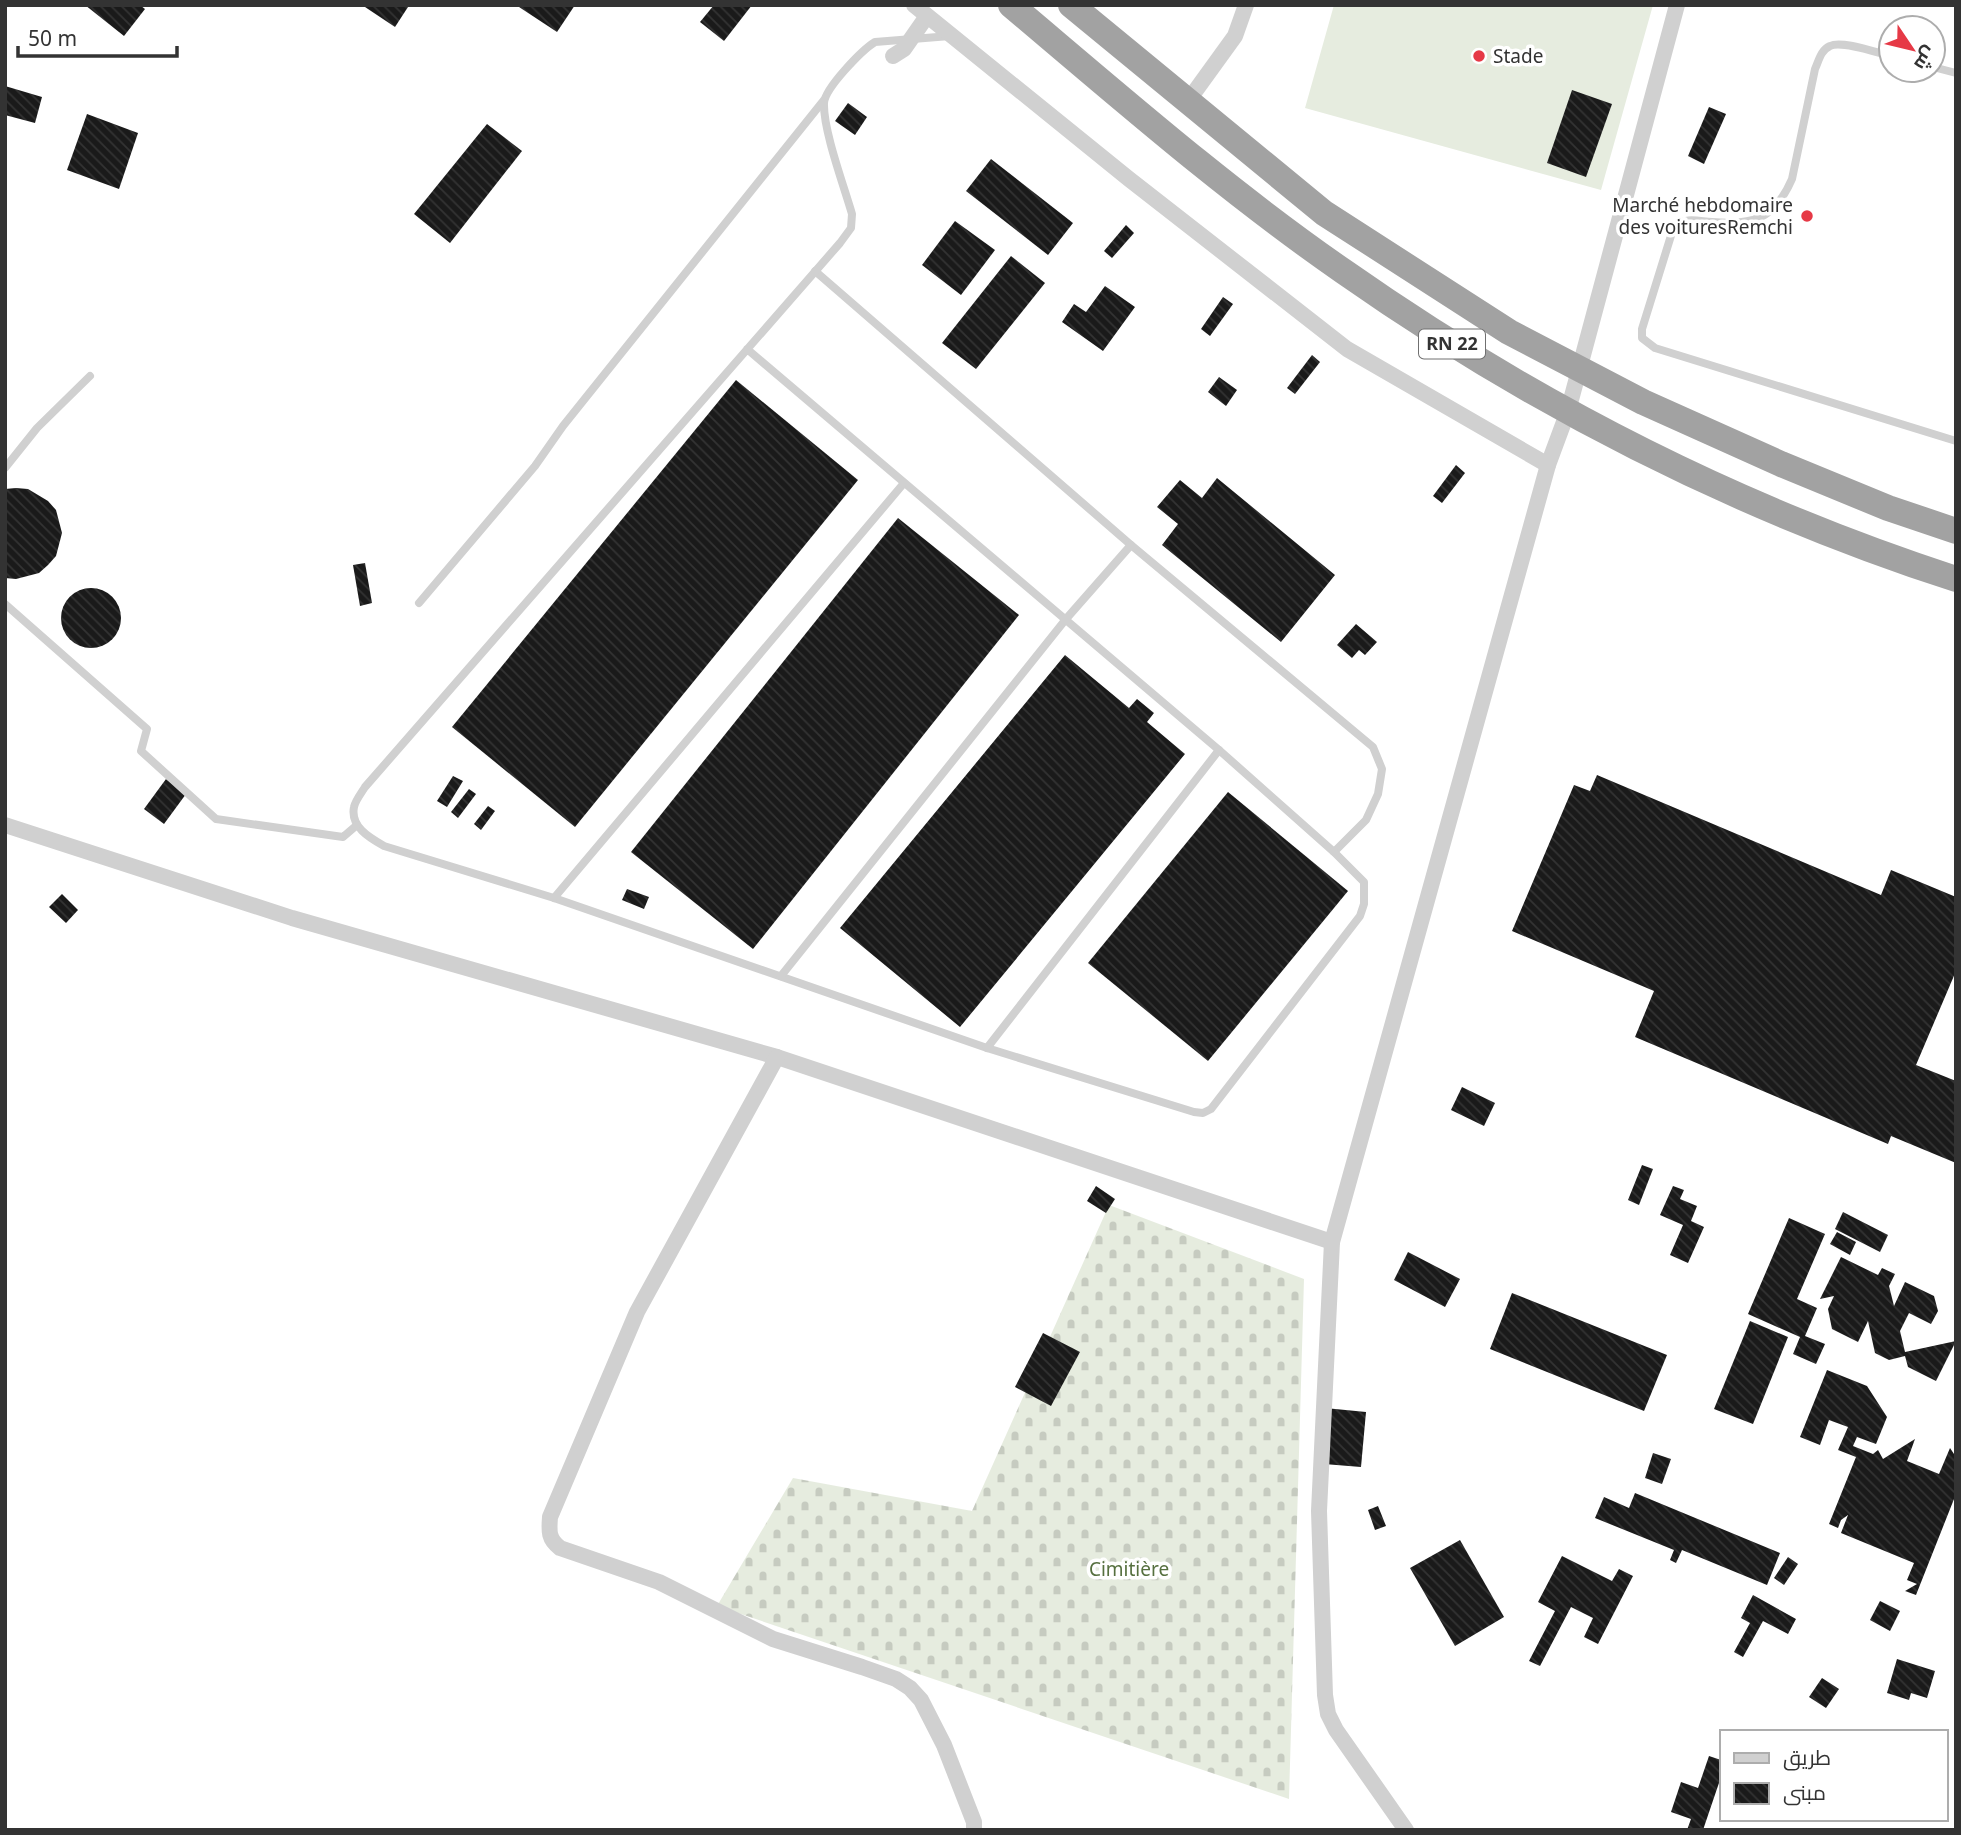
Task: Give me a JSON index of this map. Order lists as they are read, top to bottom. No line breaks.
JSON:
{"streets":{"highway":["RN 22"]},"parks":["Cimitière"],"places":["Stade","Marché hebdomaire des voituresRemchi"],"legend":["طريق","مبنى"],"scale_bar":"50 m","north":"bottom right"}
